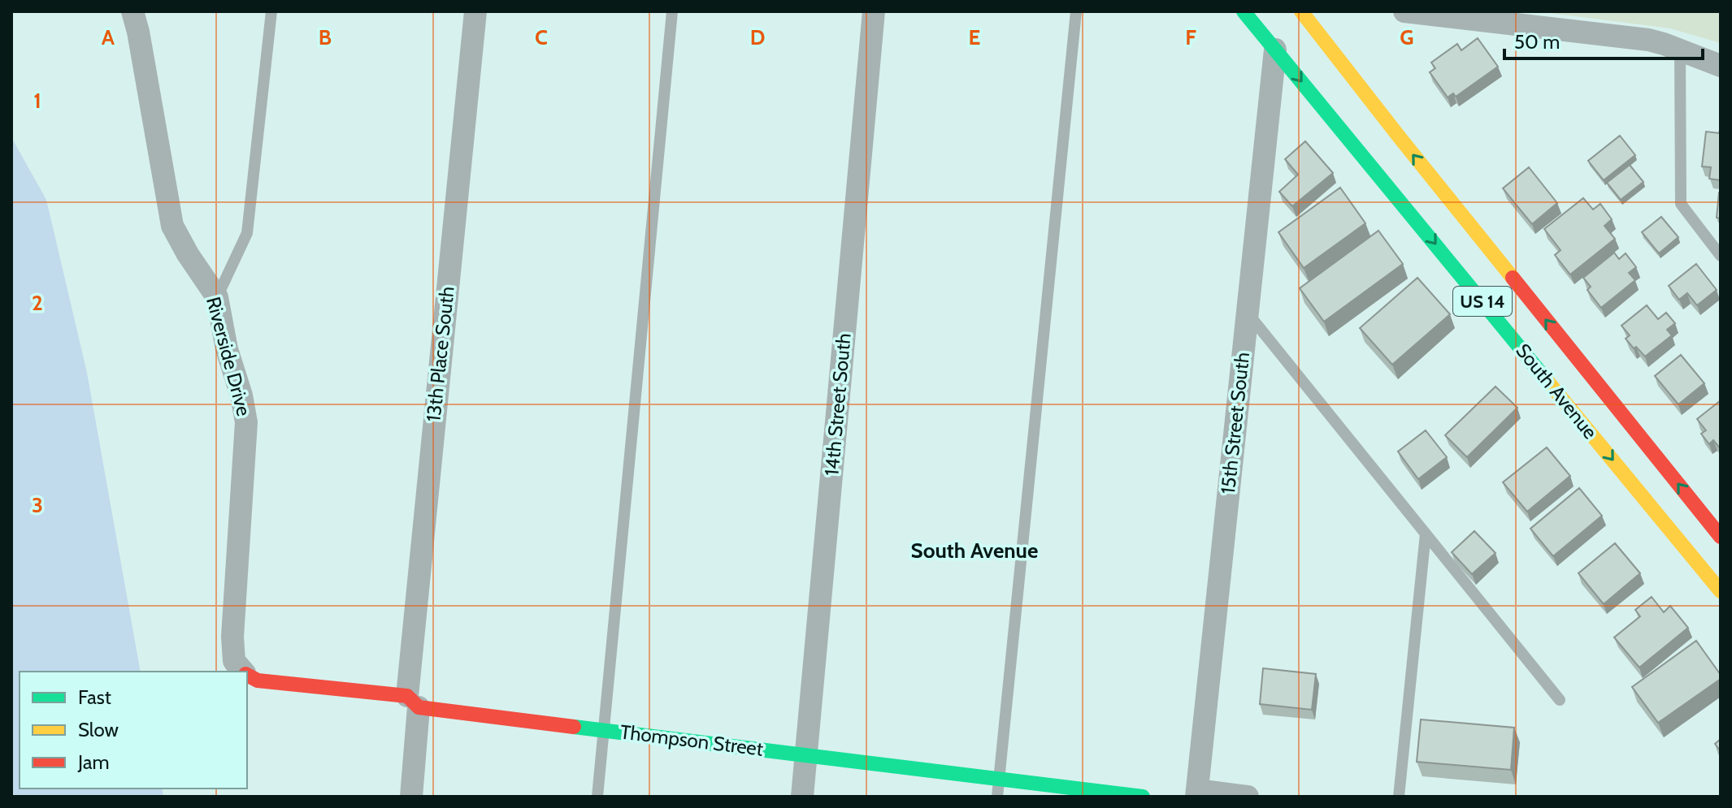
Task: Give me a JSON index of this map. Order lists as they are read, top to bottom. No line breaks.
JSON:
{"streets":{"main road":["US 14","South Avenue","Thompson Street"],"street":["13th Place South","Riverside Drive","14th Street South","15th Street South"]},"crossings":[["13th Place South","Thompson Street"],["South Avenue","15th Street South"],["14th Street South","Thompson Street"]],"districts":["South Avenue"],"legend":["Fast","Slow","Jam"],"scale_bar":"50 m","grid":{"columns":["A","B","C","D","E","F","G"],"rows":["1","2","3"]}}
